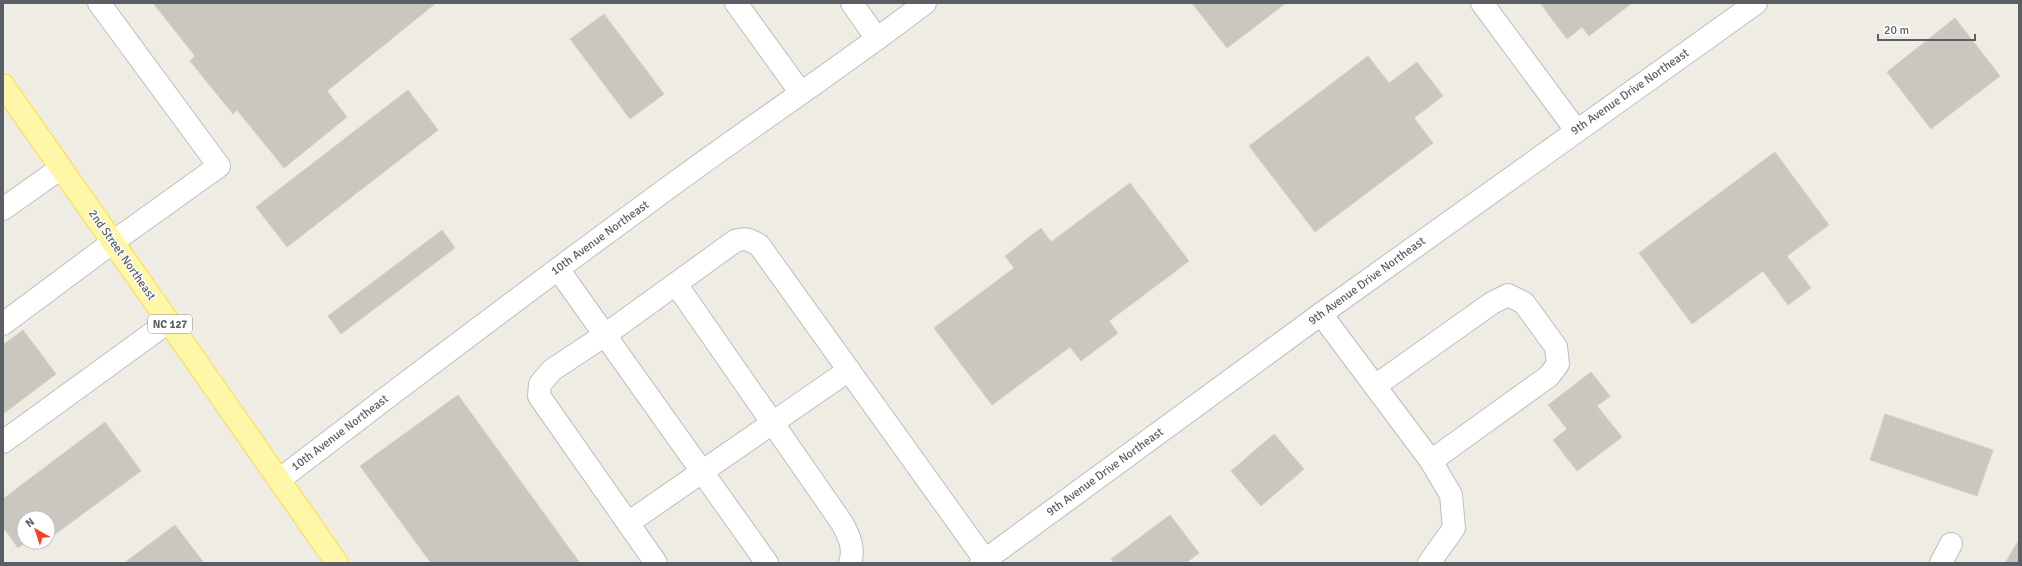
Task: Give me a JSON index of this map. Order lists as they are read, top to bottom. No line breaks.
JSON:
{"streets":{"main road":["2nd Street Northeast","NC 127"],"street":["9th Avenue Drive Northeast","10th Avenue Northeast"]},"crossings":[["10th Avenue Northeast","2nd Street Northeast"]],"scale_bar":"20 m","north":"top left"}
